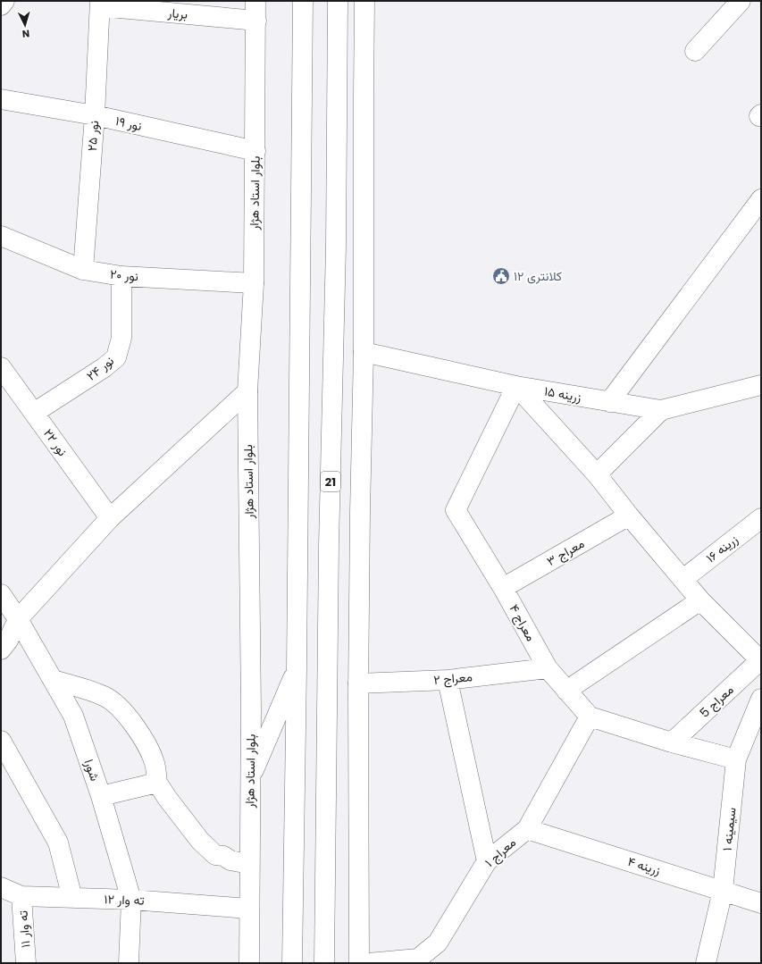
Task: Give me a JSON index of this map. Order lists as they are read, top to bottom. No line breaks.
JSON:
{"streets":{"street":["بریار","نور ۱۹","نور ۲۵","بلوار استاد هژار","نور ۲۰","نور ۲۴","زرینه ۱۵","نور ۲۲","21","زرینه ۱۶","معراج ۳","معراج ۴","معراج ۲","معراج 5","شورا","سیمینه ۱","معراج ۱","زرینه ۴","ته وار ۱۲","ته وار ۱۱"]},"crossings":[["بریار","نور ۲۵"],["بریار","بلوار استاد هژار"],["نور ۱۹","نور ۲۵"],["نور ۱۹","بلوار استاد هژار"],["نور ۲۵","نور ۲۰"],["بلوار استاد هژار","نور ۲۰"],["بلوار استاد هژار","ته وار ۱۲"],["نور ۲۰","نور ۲۴"],["نور ۲۴","نور ۲۲"],["زرینه ۱۵","معراج ۴"],["معراج ۳","معراج ۴"],["معراج ۴","معراج ۲"],["معراج ۴","معراج 5"],["معراج ۴","سیمینه ۱"],["معراج ۴","معراج ۱"],["شورا","ته وار ۱۲"],["سیمینه ۱","زرینه ۴"],["معراج ۱","زرینه ۴"],["ته وار ۱۲","ته وار ۱۱"]],"places":{"public building":["کلانتری ۱۲"]},"north":"bottom"}
